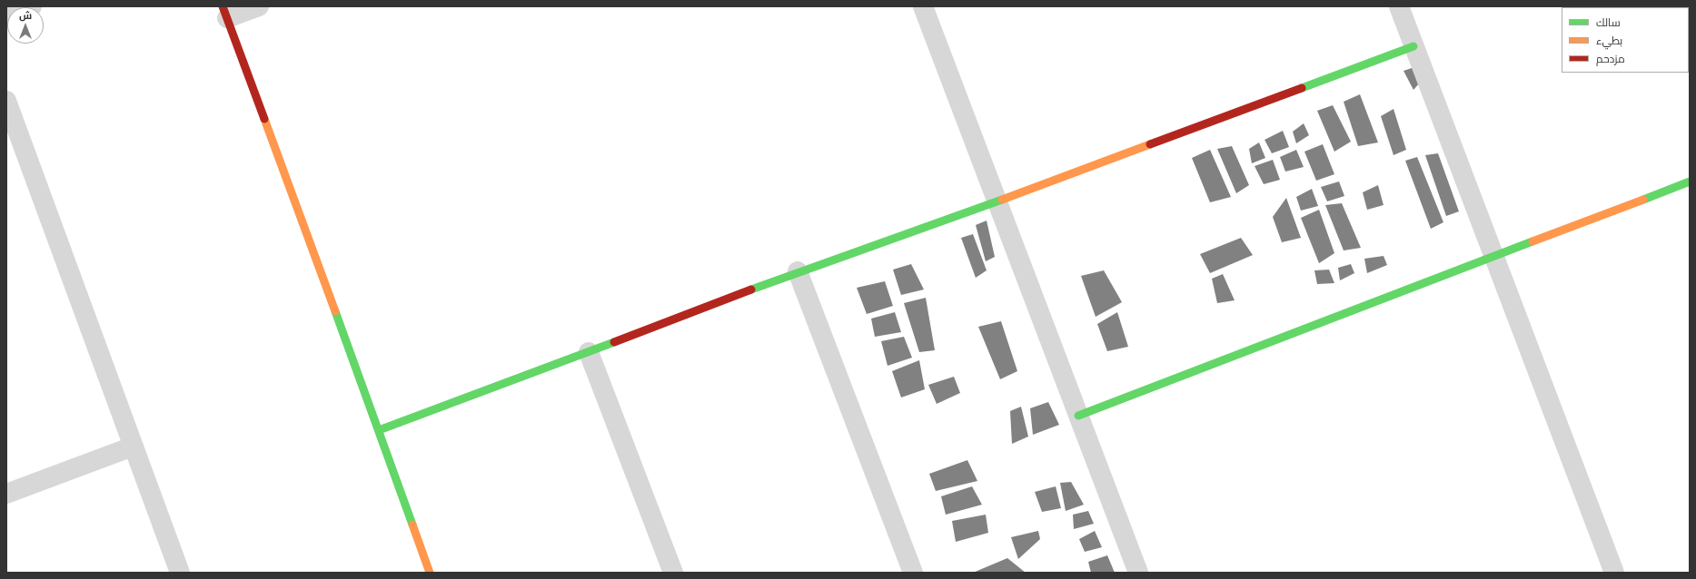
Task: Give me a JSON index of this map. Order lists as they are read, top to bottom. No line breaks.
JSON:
{"legend":["سالك","بطيء","مزدحم"],"north":"top"}
